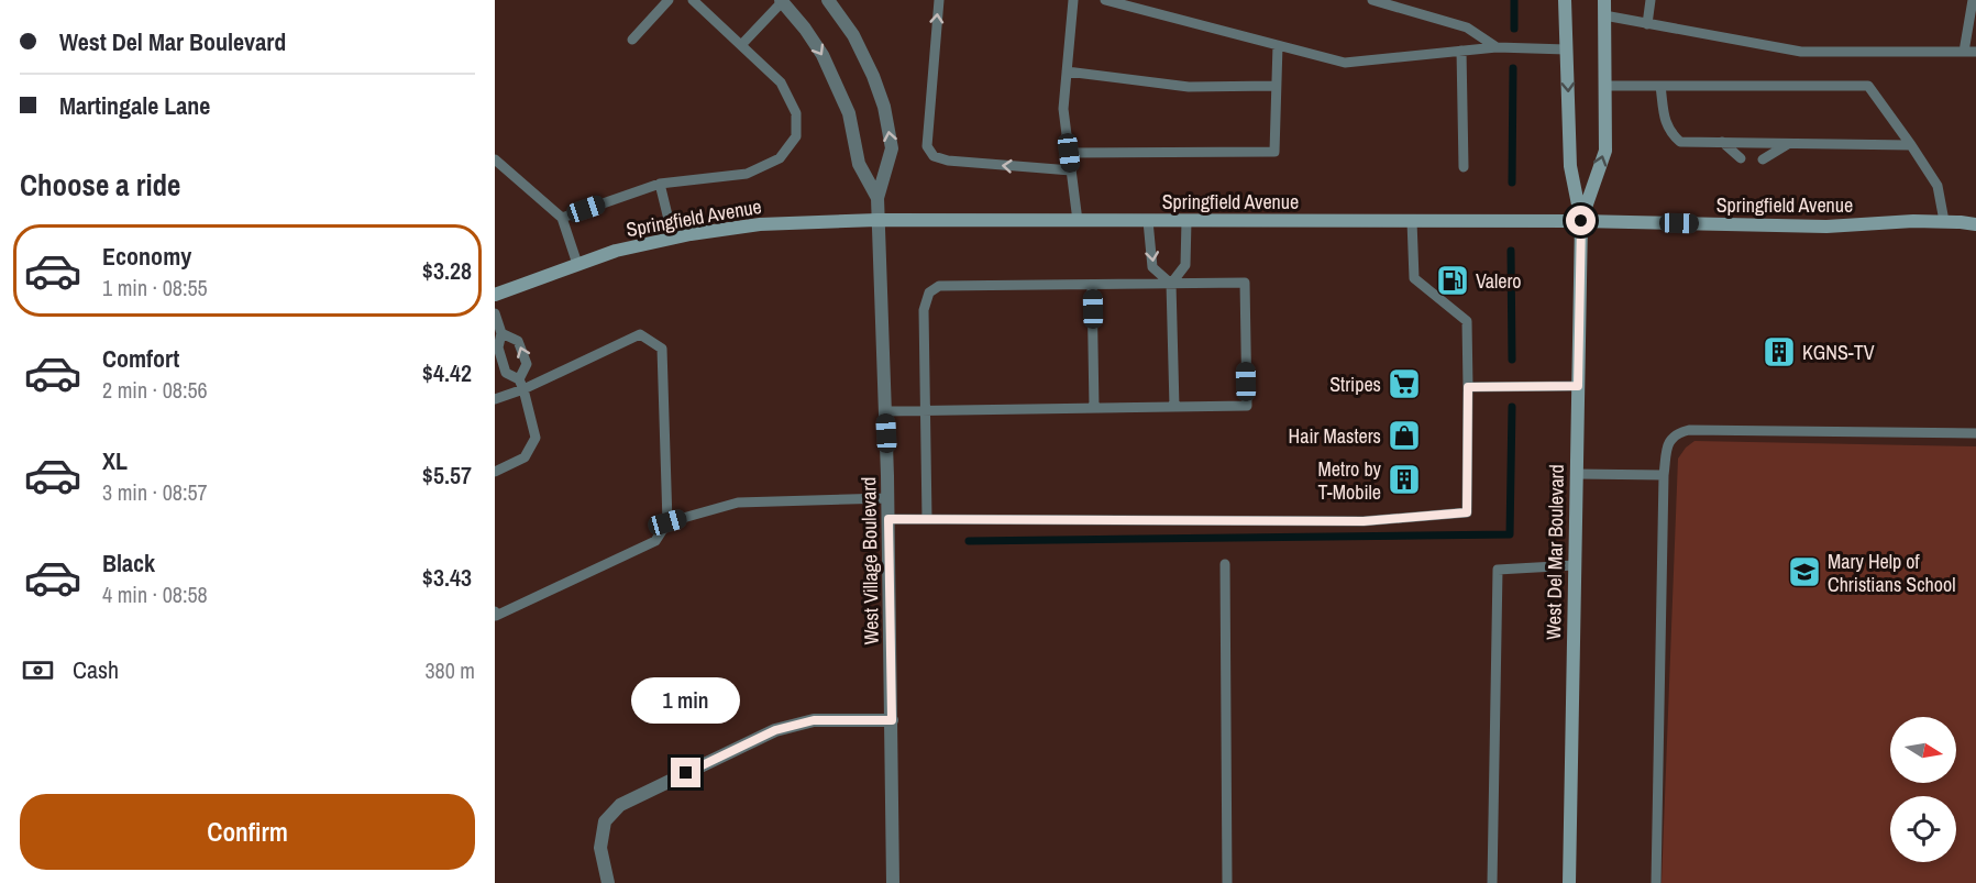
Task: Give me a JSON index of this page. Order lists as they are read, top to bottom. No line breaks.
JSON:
{"streets":{"main road":["Springfield Avenue","West Del Mar Boulevard"],"street":["West Village Boulevard"]},"crossings":[["Springfield Avenue","West Del Mar Boulevard"],["Springfield Avenue","West Village Boulevard"]],"places":{"fuel station":["Valero"],"building":["KGNS-TV","Metro by T-Mobile"],"supermarket":["Stripes"],"shop":["Hair Masters"],"school or university":["Mary Help of Christians School"]},"north":"right","page":{"banner":["West Del Mar Boulevard","Martingale Lane"],"heading":"Choose a ride","list":[{"name":"Economy","note":"1 min · 08:55","value":"$3.28"},{"name":"Comfort","note":"2 min · 08:56","value":"$4.42"},{"name":"XL","note":"3 min · 08:57","value":"$5.57"},{"name":"Black","note":"4 min · 08:58","value":"$3.43"}],"pay":["Cash","380 m"],"bubble":"1 min","buttons":"Confirm"}}
